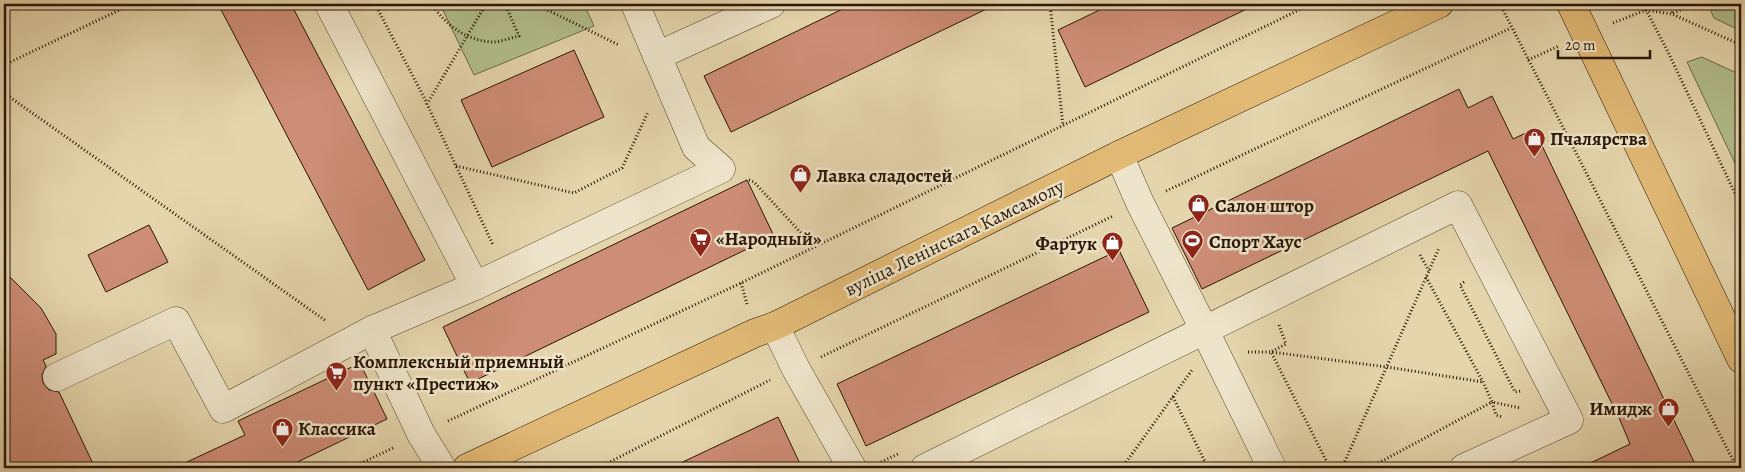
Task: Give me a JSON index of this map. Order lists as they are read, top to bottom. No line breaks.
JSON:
{"streets":{"main road":["вуліца Ленінскага Камсамолу"]},"places":{"shop":["Пчалярства","Лавка сладостей","Салон штор","Фартук","Имидж","Классика"],"supermarket":["«Народный»","Комплексный приемный пункт «Престиж»"],"sports":["Спорт Хаус"]},"scale_bar":"20 m"}
